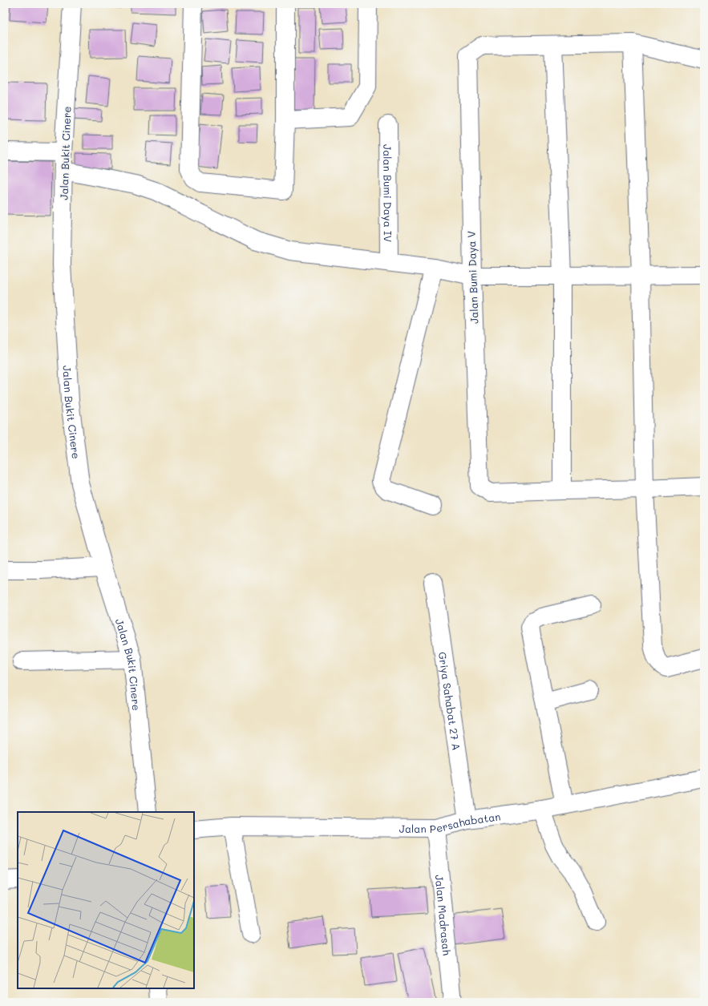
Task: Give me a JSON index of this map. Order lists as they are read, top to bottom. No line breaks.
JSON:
{"streets":{"street":["Jalan Bukit Cinere","Jalan Bumi Daya IV","Jalan Bumi Daya V","Griya Sahabat 27 A","Jalan Persahabatan","Jalan Madrasah"]},"crossings":[["Griya Sahabat 27 A","Jalan Persahabatan"],["Jalan Persahabatan","Jalan Madrasah"]]}
